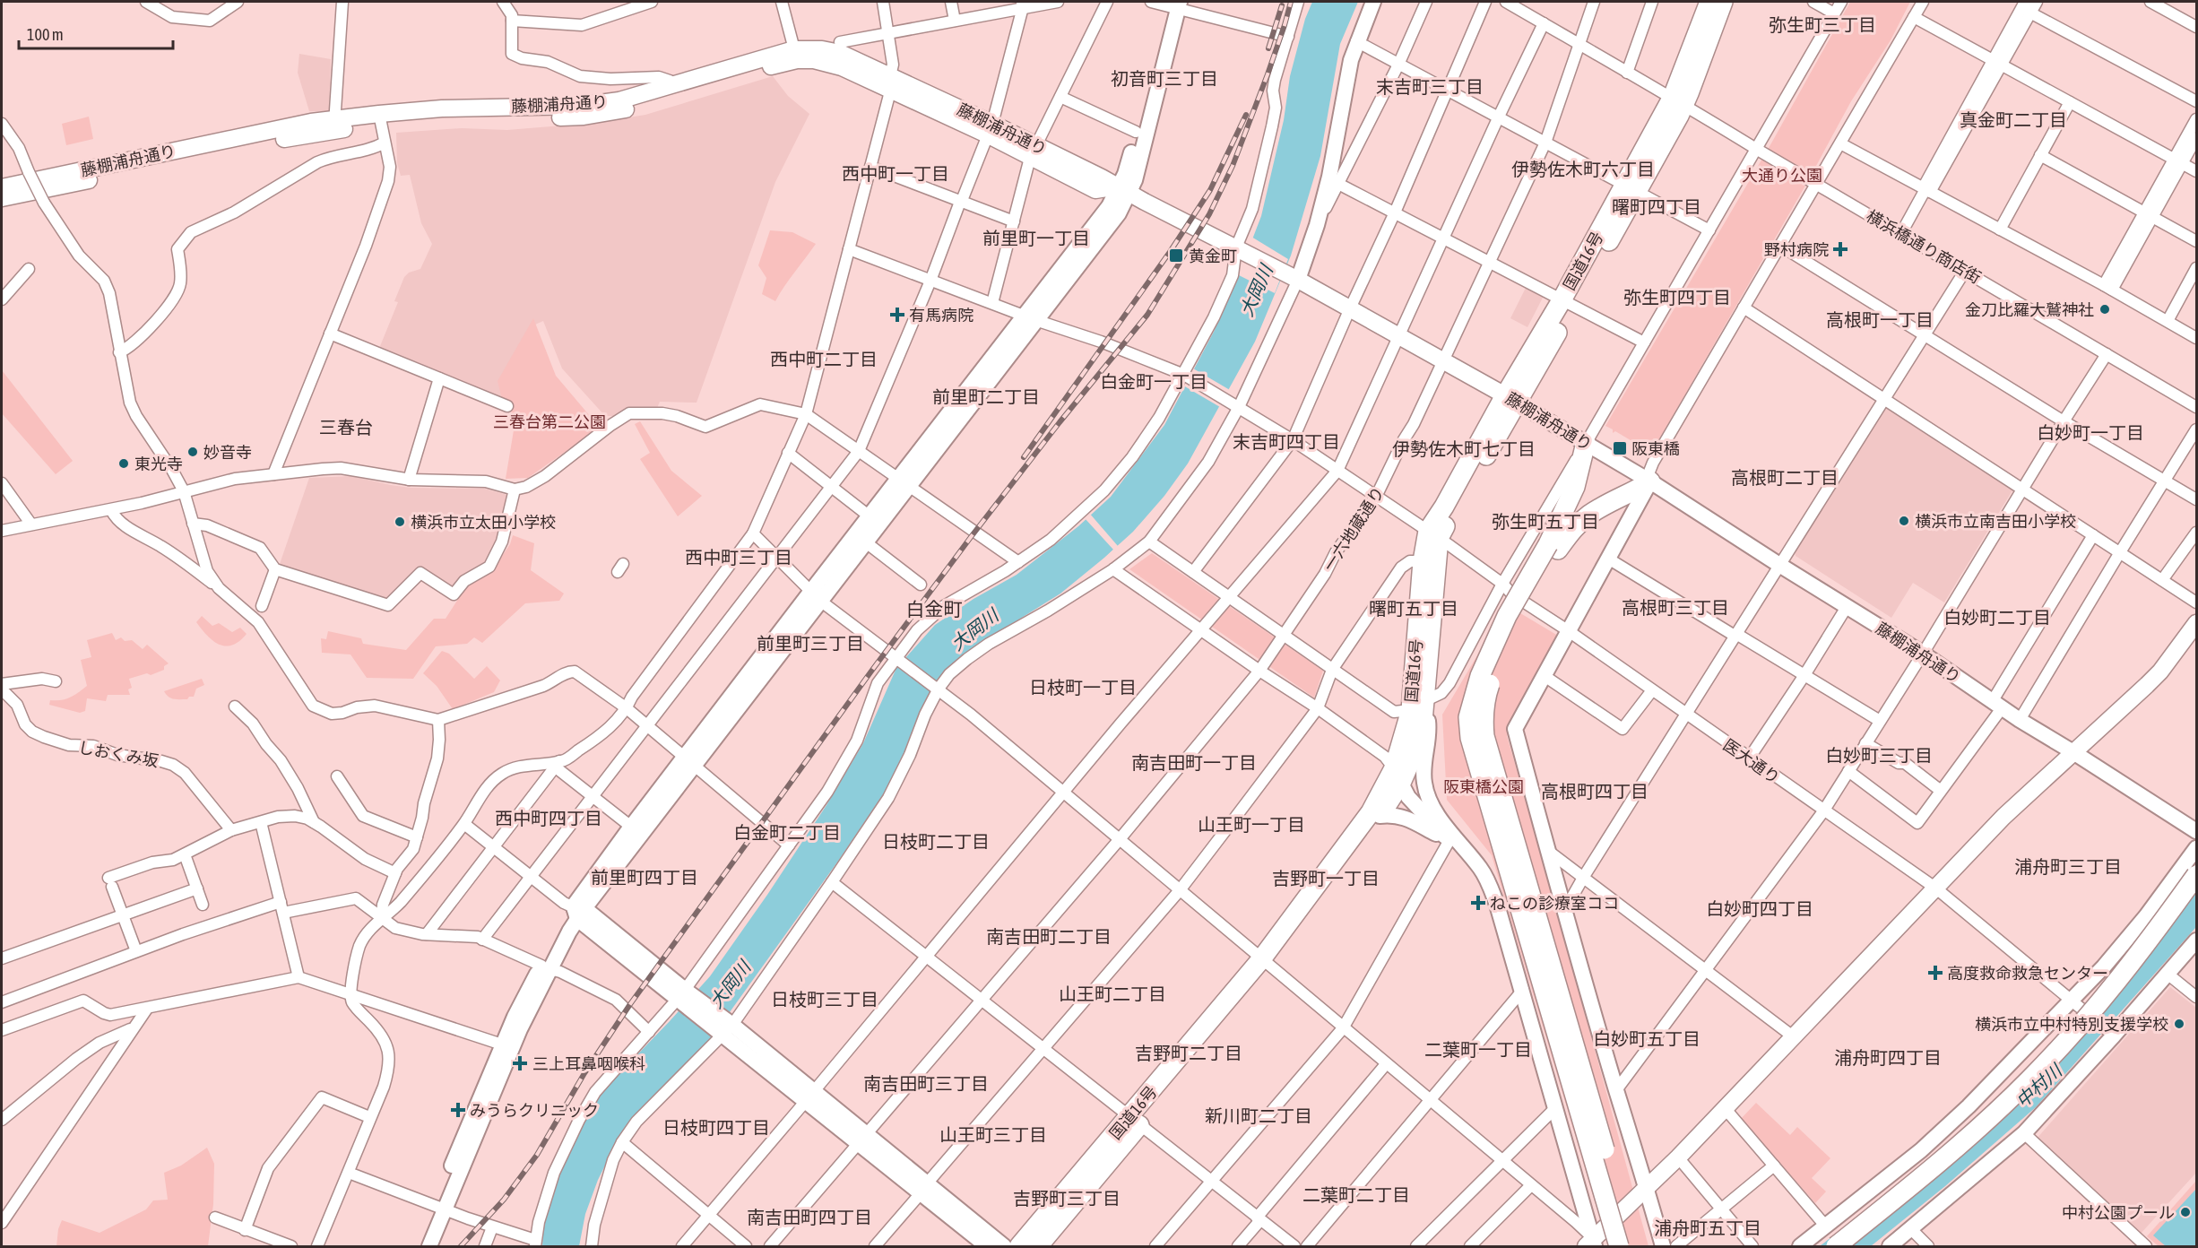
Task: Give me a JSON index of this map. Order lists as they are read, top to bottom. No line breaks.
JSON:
{"streets":{"highway":["国道16号"],"main road":["藤棚浦舟通り"],"street":["横浜橋通り商店街","一六地蔵通り","しおくみ坂","医大通り"]},"crossings":[["藤棚浦舟通り","国道16号"],["藤棚浦舟通り","一六地蔵通り"],["横浜橋通り商店街","国道16号"],["横浜橋通り商店街","一六地蔵通り"],["国道16号","医大通り"],["一六地蔵通り","医大通り"]],"districts":["弥生町三丁目","初音町三丁目","末吉町三丁目","真金町二丁目","伊勢佐木町六丁目","西中町一丁目","曙町四丁目","前里町一丁目","弥生町四丁目","高根町一丁目","西中町二丁目","白金町一丁目","前里町二丁目","三春台","白妙町一丁目","末吉町四丁目","伊勢佐木町七丁目","高根町二丁目","弥生町五丁目","西中町三丁目","高根町三丁目","曙町五丁目","白金町","白妙町二丁目","前里町三丁目","日枝町一丁目","白妙町三丁目","南吉田町一丁目","高根町四丁目","西中町四丁目","山王町一丁目","白金町二丁目","日枝町二丁目","浦舟町三丁目","前里町四丁目","吉野町一丁目","白妙町四丁目","南吉田町二丁目","山王町二丁目","日枝町三丁目","白妙町五丁目","二葉町一丁目","吉野町二丁目","浦舟町四丁目","南吉田町三丁目","新川町二丁目","日枝町四丁目","山王町三丁目","二葉町二丁目","吉野町三丁目","南吉田町四丁目","浦舟町五丁目"],"water":["大岡川","中村川"],"parks":["大通り公園","三春台第二公園","阪東橋公園"],"places":{"health":["野村病院","有馬病院","ねこの診療室ココ","高度救命救急センター","三上耳鼻咽喉科","みうらクリニック"],"transit":["黄金町","阪東橋"],"other":["金刀比羅大鷲神社","妙音寺","東光寺","横浜市立南吉田小学校","横浜市立太田小学校","横浜市立中村特別支援学校","中村公園プール"]},"scale_bar":"100 m"}
